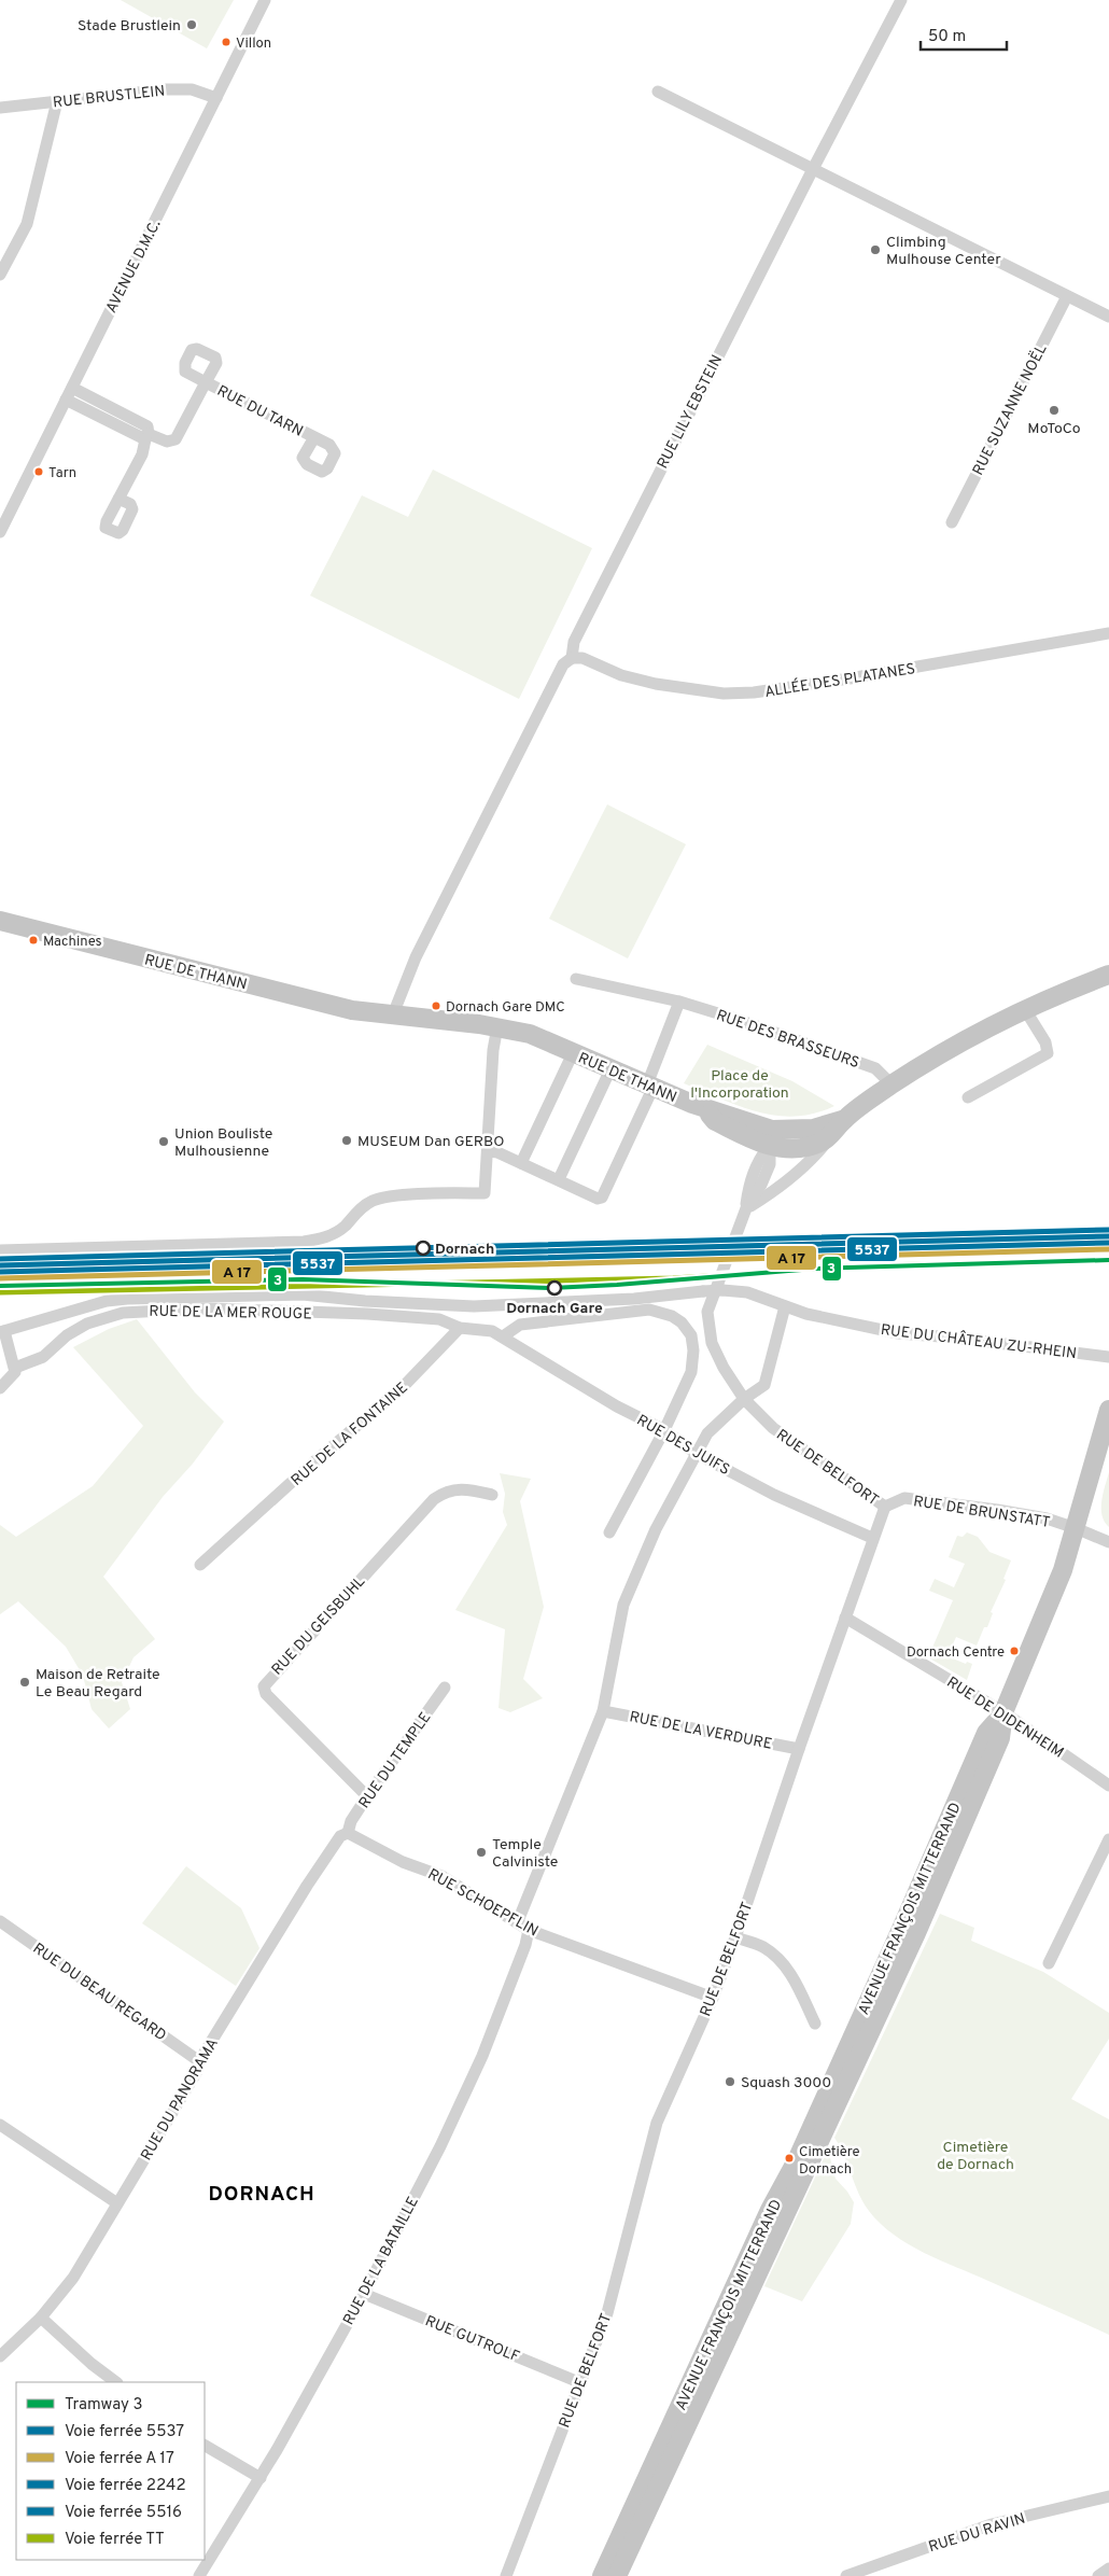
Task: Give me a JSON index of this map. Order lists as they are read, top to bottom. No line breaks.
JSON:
{"streets":{"main road":["RUE DE THANN","AVENUE FRANÇOIS MITTERRAND"],"street":["RUE BRUSTLEIN","AVENUE D.M.C.","RUE SUZANNE NOËL","RUE DU TARN","RUE LILY EBSTEIN","ALLÉE DES PLATANES","RUE DES BRASSEURS","RUE DE LA MER ROUGE","RUE DU CHÂTEAU ZU-RHEIN","RUE DE LA FONTAINE","RUE DES JUIFS","RUE DE BELFORT","RUE DE BRUNSTATT","RUE DU GEISBUHL","RUE DE DIDENHEIM","RUE DE LA VERDURE","RUE DU TEMPLE","RUE SCHOEPFLIN","RUE DU BEAU REGARD","RUE DU PANORAMA","RUE DE LA BATAILLE","RUE GUTROLF","RUE DU RAVIN"]},"crossings":[["RUE BRUSTLEIN","AVENUE D.M.C."],["AVENUE D.M.C.","RUE DU TARN"],["RUE LILY EBSTEIN","ALLÉE DES PLATANES"],["RUE DE THANN","RUE DE BELFORT"],["RUE DE LA MER ROUGE","RUE DE LA FONTAINE"],["RUE DES JUIFS","RUE DE BELFORT"],["RUE DE BELFORT","RUE DE BRUNSTATT"],["RUE DE BELFORT","RUE DE DIDENHEIM"],["RUE DE BELFORT","RUE DE LA VERDURE"],["RUE DE BELFORT","RUE SCHOEPFLIN"],["RUE DE BELFORT","RUE GUTROLF"],["RUE DE BRUNSTATT","AVENUE FRANÇOIS MITTERRAND"],["RUE DU GEISBUHL","RUE DU TEMPLE"],["RUE DE DIDENHEIM","AVENUE FRANÇOIS MITTERRAND"],["RUE DU TEMPLE","RUE SCHOEPFLIN"],["RUE DU TEMPLE","RUE DU PANORAMA"],["RUE SCHOEPFLIN","RUE DU PANORAMA"],["RUE SCHOEPFLIN","RUE DE LA BATAILLE"],["RUE DU BEAU REGARD","RUE DU PANORAMA"],["RUE DE LA BATAILLE","RUE GUTROLF"]],"districts":["DORNACH"],"parks":["Place de l'Incorporation","Cimetière de Dornach"],"places":["Stade Brustlein","Villon","Climbing Mulhouse Center","MoToCo","Tarn","Machines","Dornach Gare DMC","MUSEUM Dan GERBO","Union Bouliste Mulhousienne","Dornach","Dornach Gare","Dornach Centre","Maison de Retraite Le Beau Regard","Temple Calviniste","Squash 3000","Cimetière Dornach"],"lines":["rail line 5516","rail line 2242","rail line 5537","tram line 3","rail line TT"],"legend":["Tramway 3","Voie ferrée 5537","Voie ferrée A 17","Voie ferrée 2242","Voie ferrée 5516","Voie ferrée TT"],"scale_bar":"50 m"}
